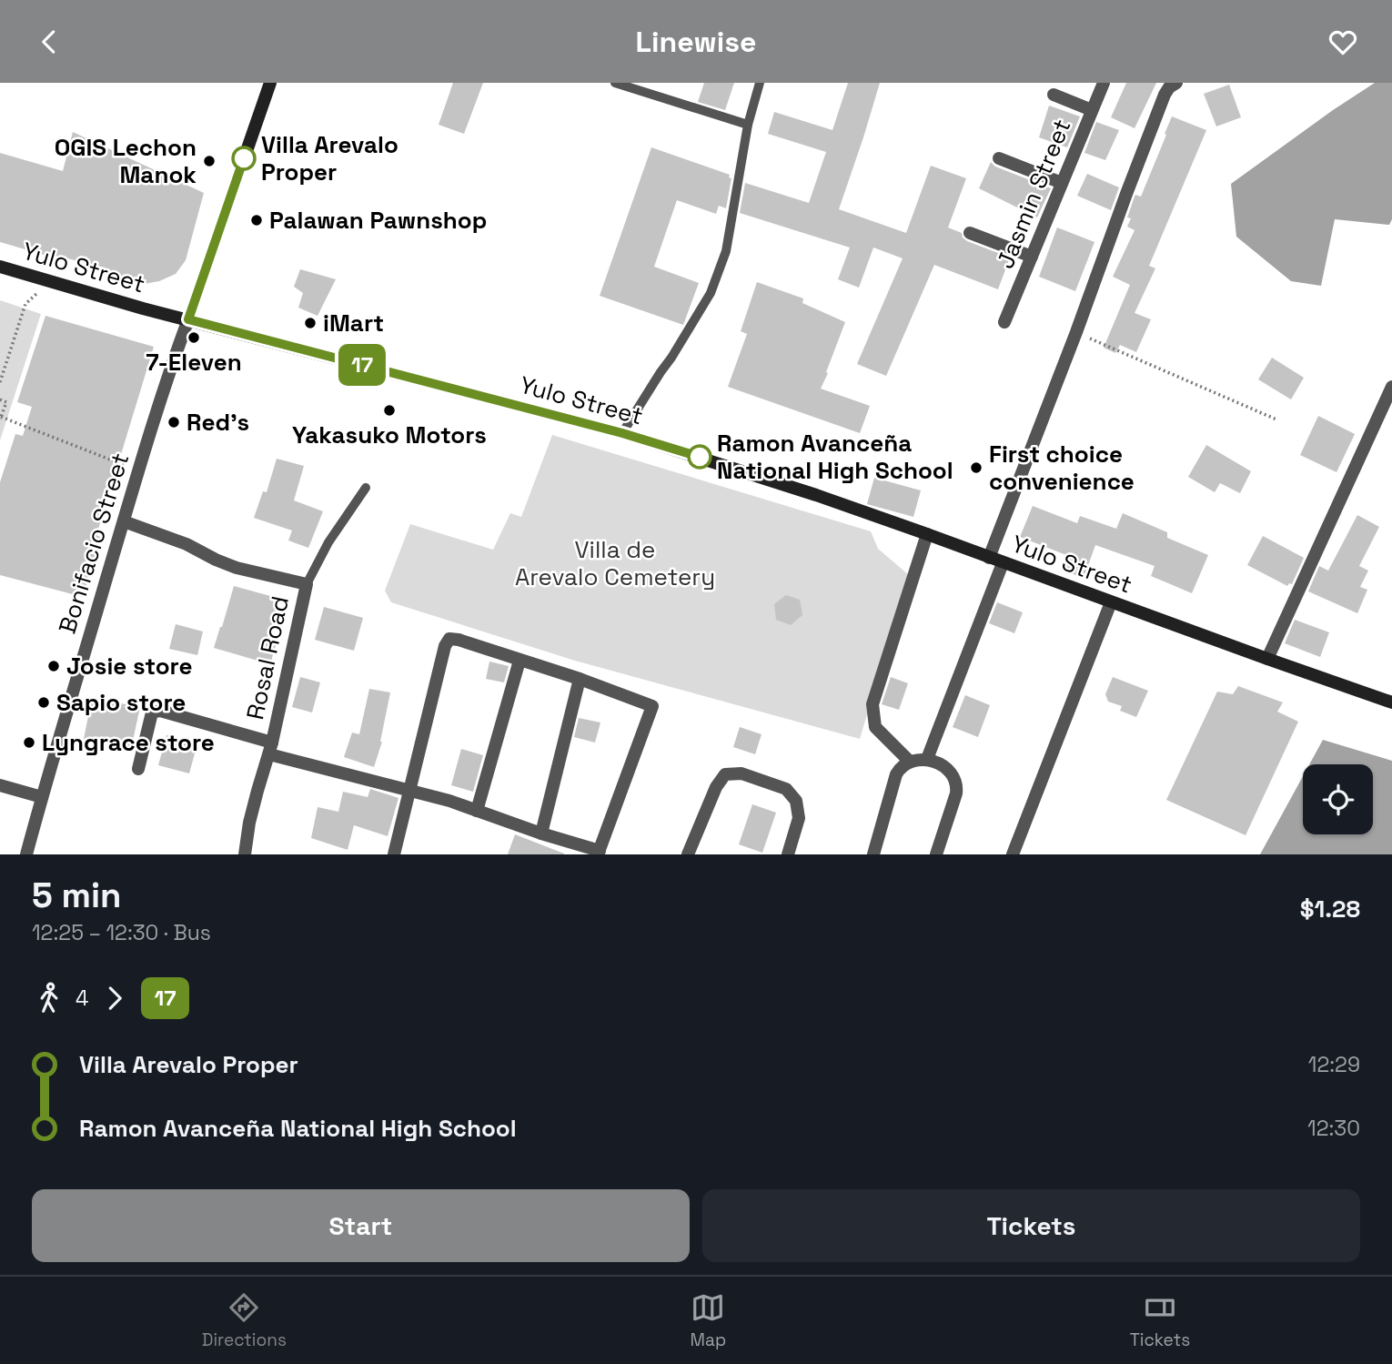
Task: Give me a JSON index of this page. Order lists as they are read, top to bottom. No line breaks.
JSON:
{"streets":{"main road":["Yulo Street"],"street":["Jasmin Street","Bonifacio Street","Rosal Road"]},"crossings":[["Yulo Street","Bonifacio Street"],["Bonifacio Street","Rosal Road"]],"parks":["Villa de Arevalo Cemetery"],"places":["Villa Arevalo Proper","OGIS Lechon Manok","Palawan Pawnshop","iMart","7-Eleven","Yakasuko Motors","Red's","Ramon Avanceña National High School","First choice convenience","Josie store","Sapio store","Lyngrace store"],"lines":["bus line 17"],"page":{"header":"Linewise","on_map":"17","heading":["5 min","12:25 – 12:30 · Bus","$1.28"],"legs":["4","17"],"list":[{"name":"Villa Arevalo Proper","value":"12:29"},{"name":"Ramon Avanceña National High School","value":"12:30"}],"buttons":["Start","Tickets"],"tabs":["Directions","Map","Tickets"]}}
